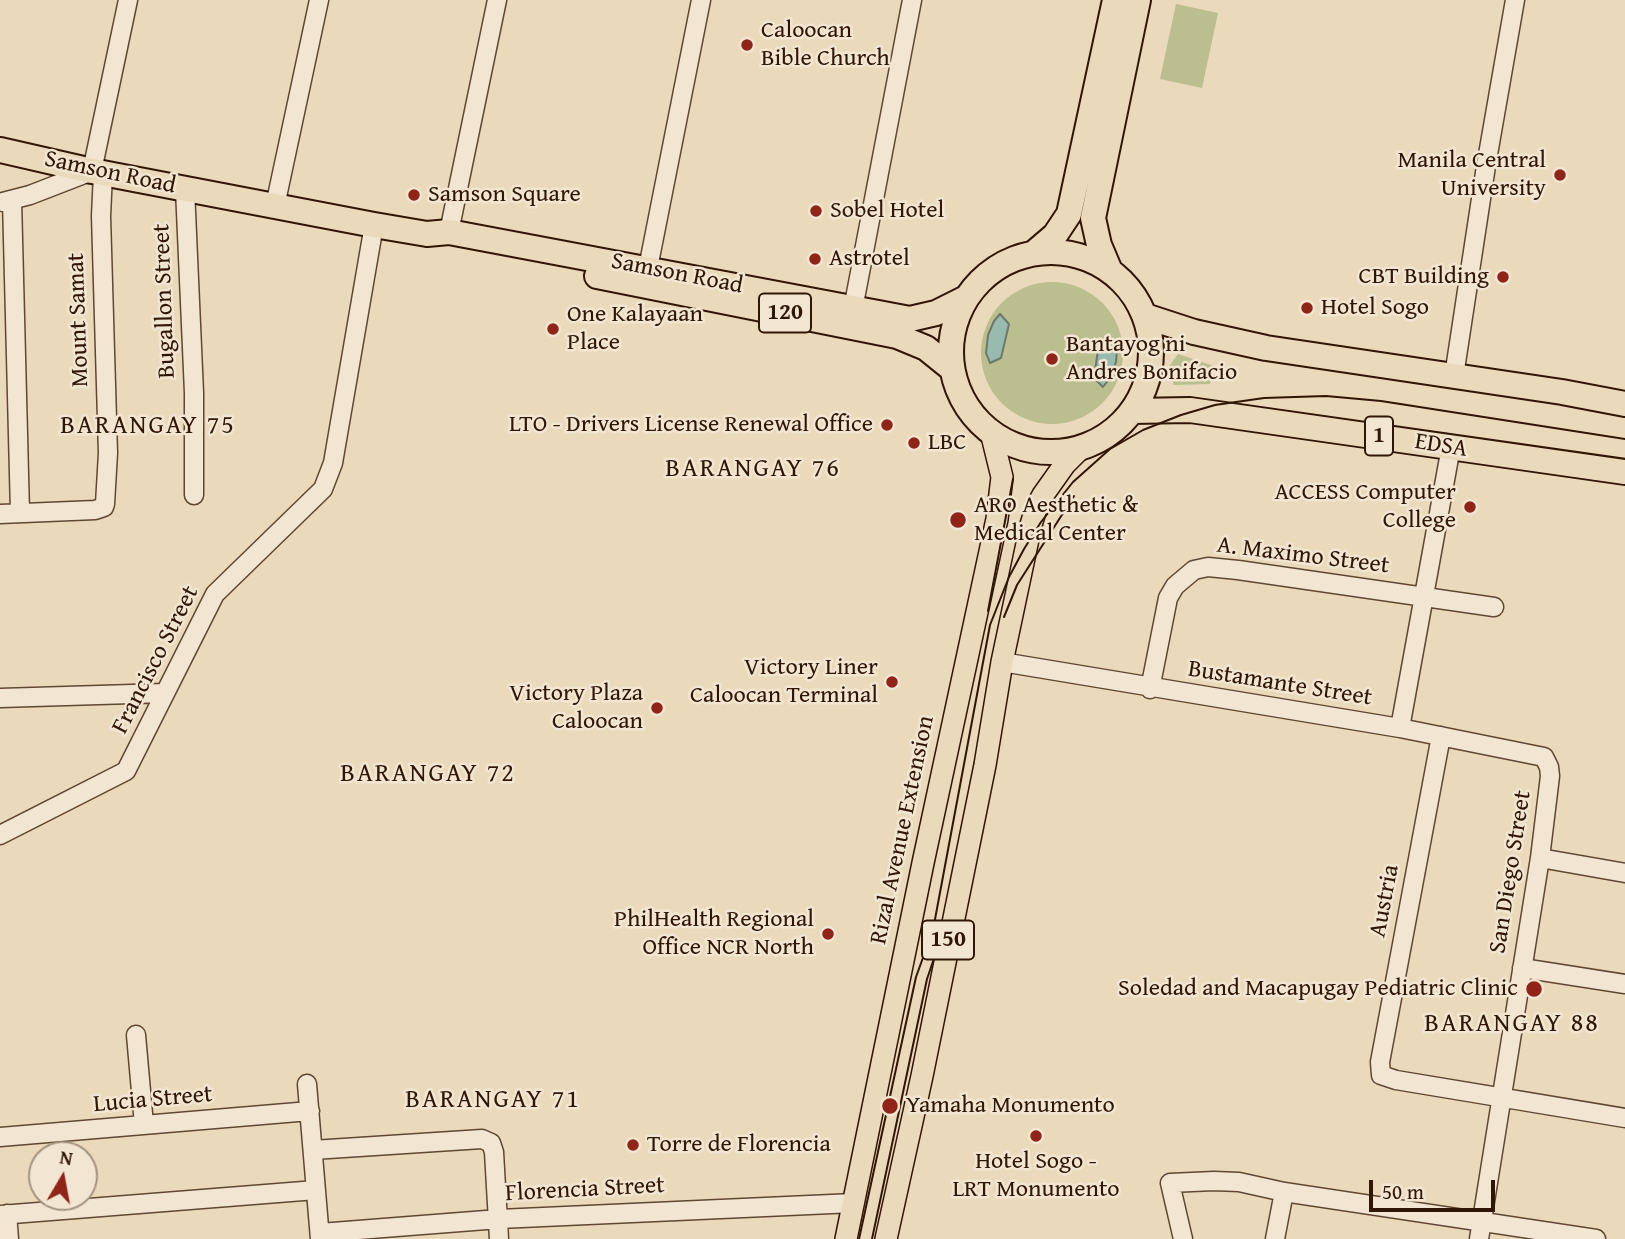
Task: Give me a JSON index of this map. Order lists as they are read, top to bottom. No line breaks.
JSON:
{"streets":{"highway":["Samson Road","120","1","EDSA"],"main road":["Rizal Avenue Extension","150"],"street":["Bugallon Street","Mount Samat","A. Maximo Street","Francisco Street","Bustamante Street","San Diego Street","Austria","Lucia Street","Florencia Street"]},"crossings":[["Samson Road","Bugallon Street"],["Samson Road","Mount Samat"],["Samson Road","EDSA"],["Samson Road","Francisco Street"],["Samson Road","Rizal Avenue Extension"],["Samson Road","150"],["EDSA","Rizal Avenue Extension"],["EDSA","150"],["A. Maximo Street","Bustamante Street"],["Bustamante Street","San Diego Street"],["Bustamante Street","Austria"],["Bustamante Street","150"],["Rizal Avenue Extension","150"],["Rizal Avenue Extension","Florencia Street"],["San Diego Street","Austria"]],"districts":["BARANGAY 75","BARANGAY 76","BARANGAY 72","BARANGAY 88","BARANGAY 71"],"places":["Caloocan Bible Church","Manila Central University","Samson Square","Sobel Hotel","Astrotel","CBT Building","Hotel Sogo","One Kalayaan Place","Bantayog ni Andres Bonifacio","LTO - Drivers License Renewal Office","LBC","ACCESS Computer College","ARO Aesthetic & Medical Center","Victory Liner Caloocan Terminal","Victory Plaza Caloocan","PhilHealth Regional Office NCR North","Soledad and Macapugay Pediatric Clinic","Yamaha Monumento","Hotel Sogo - LRT Monumento","Torre de Florencia"],"scale_bar":"50 m","north":"top"}
